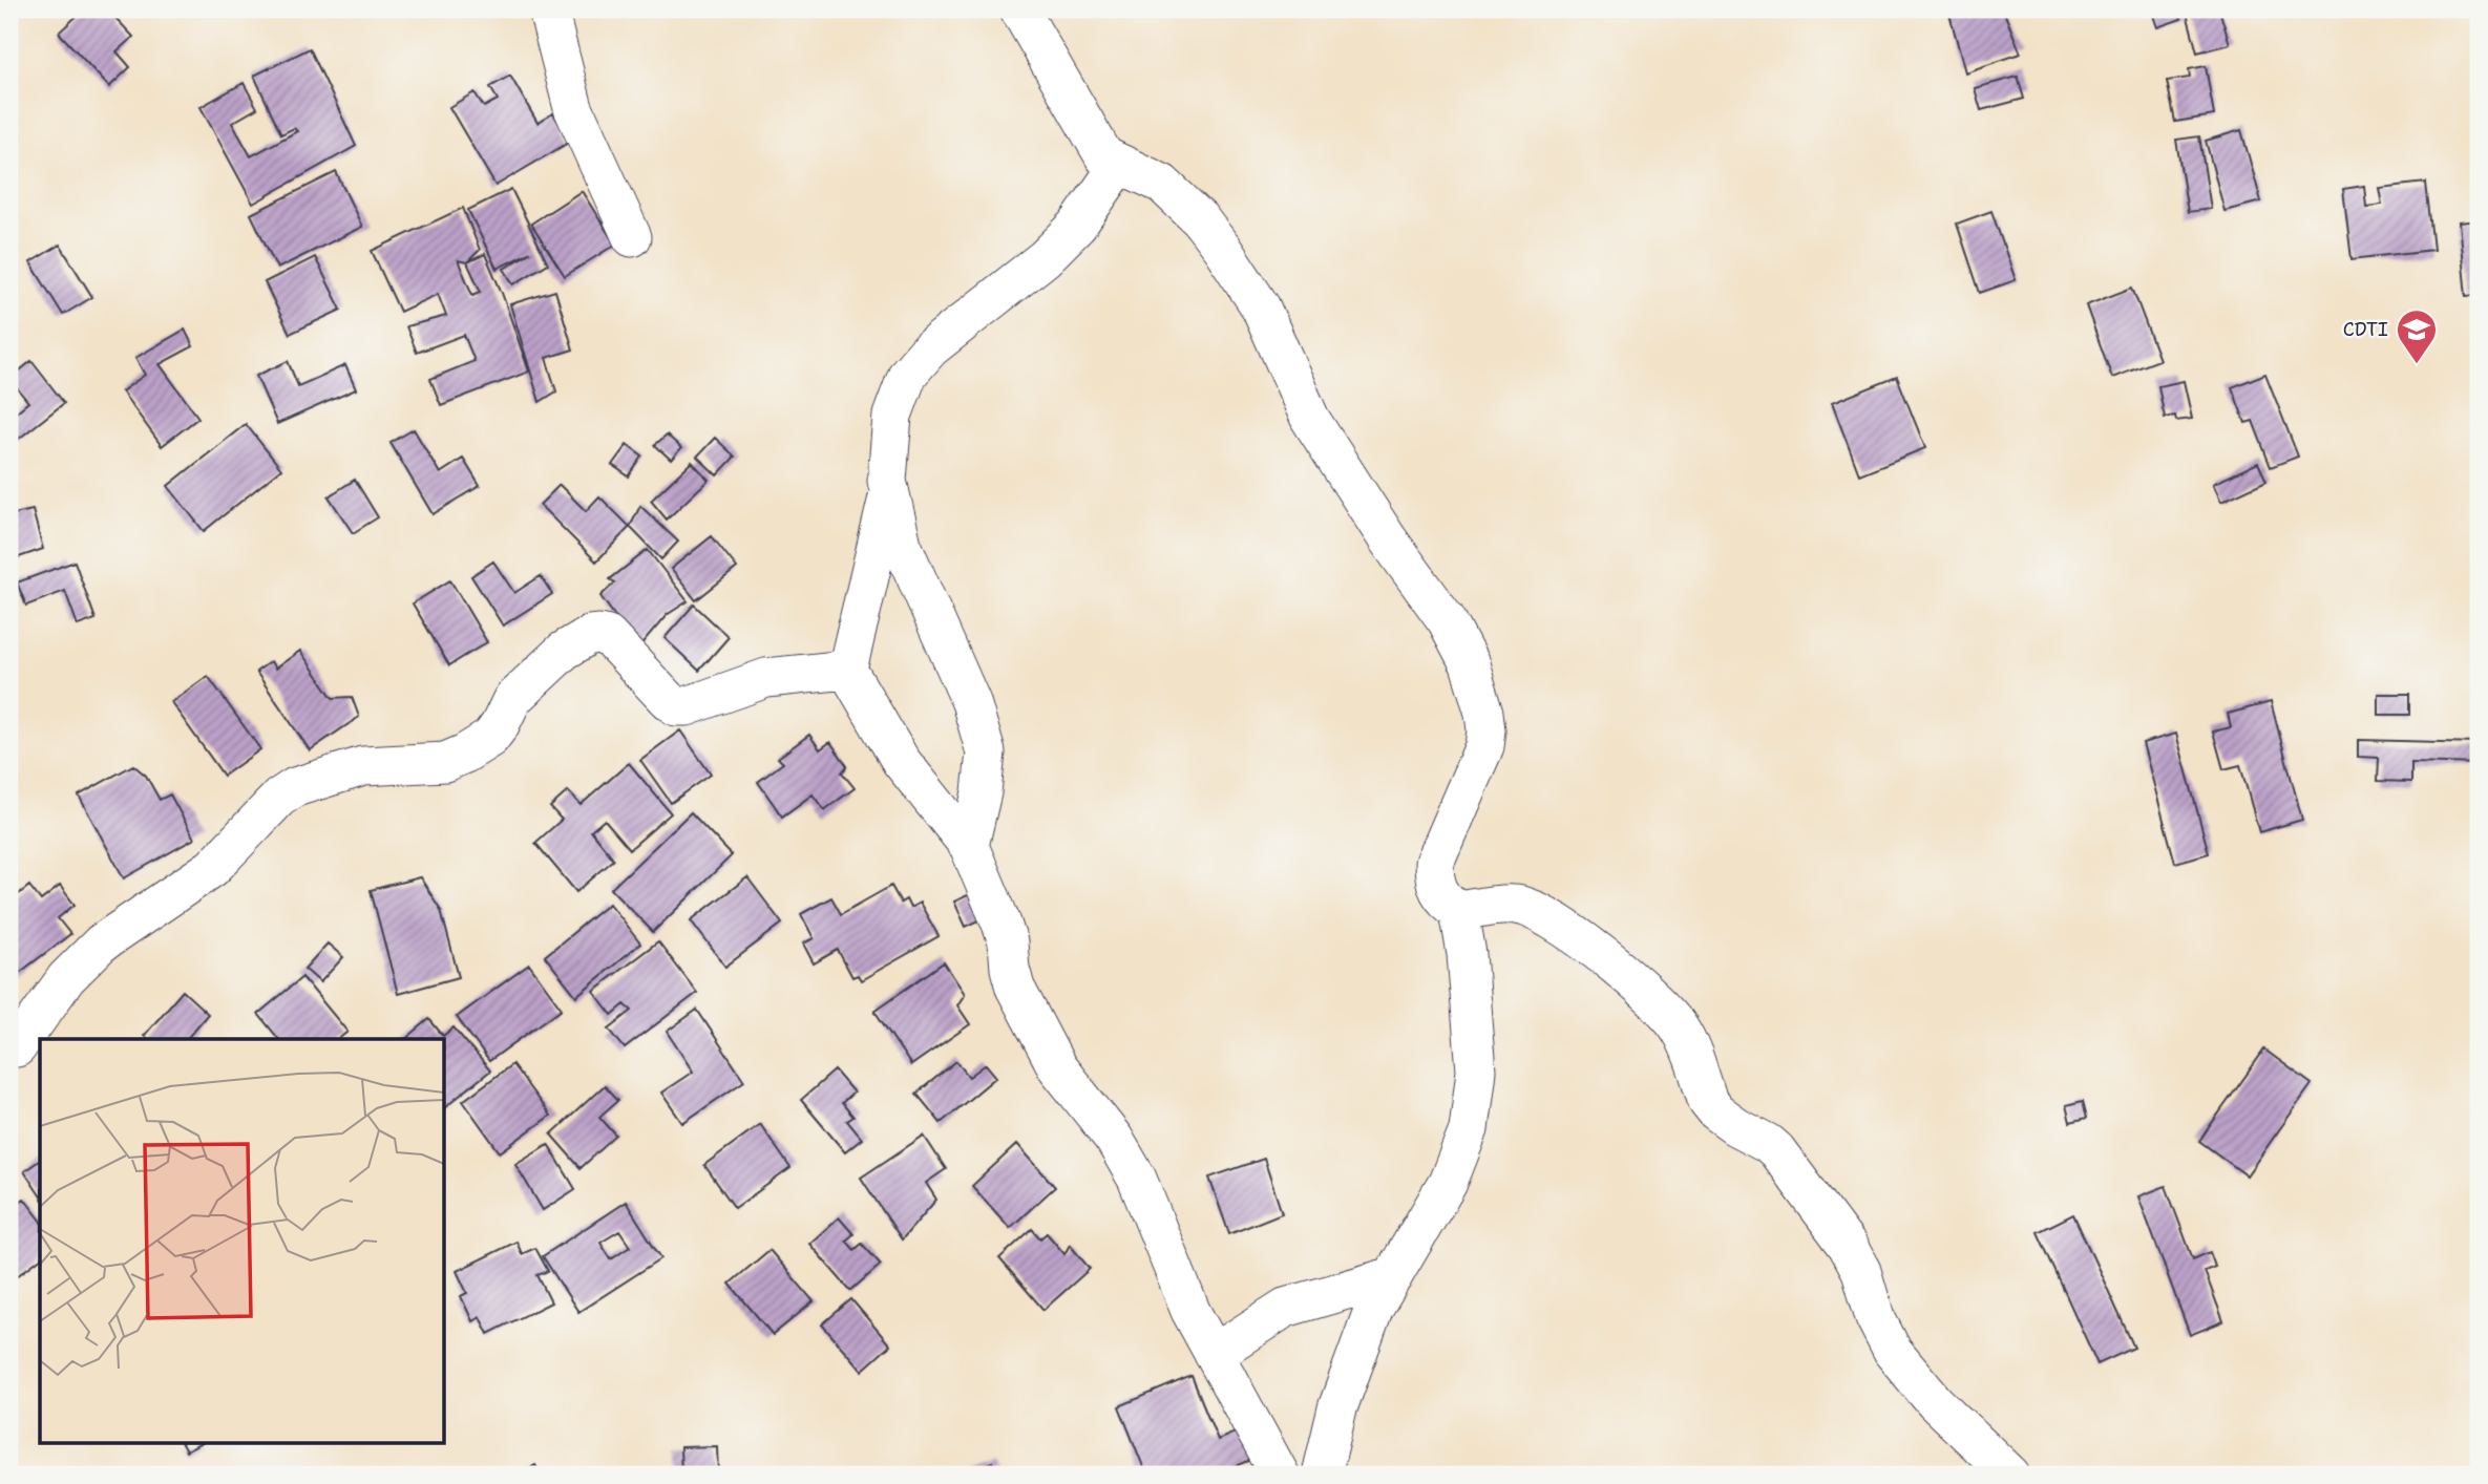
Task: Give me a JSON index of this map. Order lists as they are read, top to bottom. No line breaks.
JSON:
{"places":{"school or university":["CDTI"]}}
